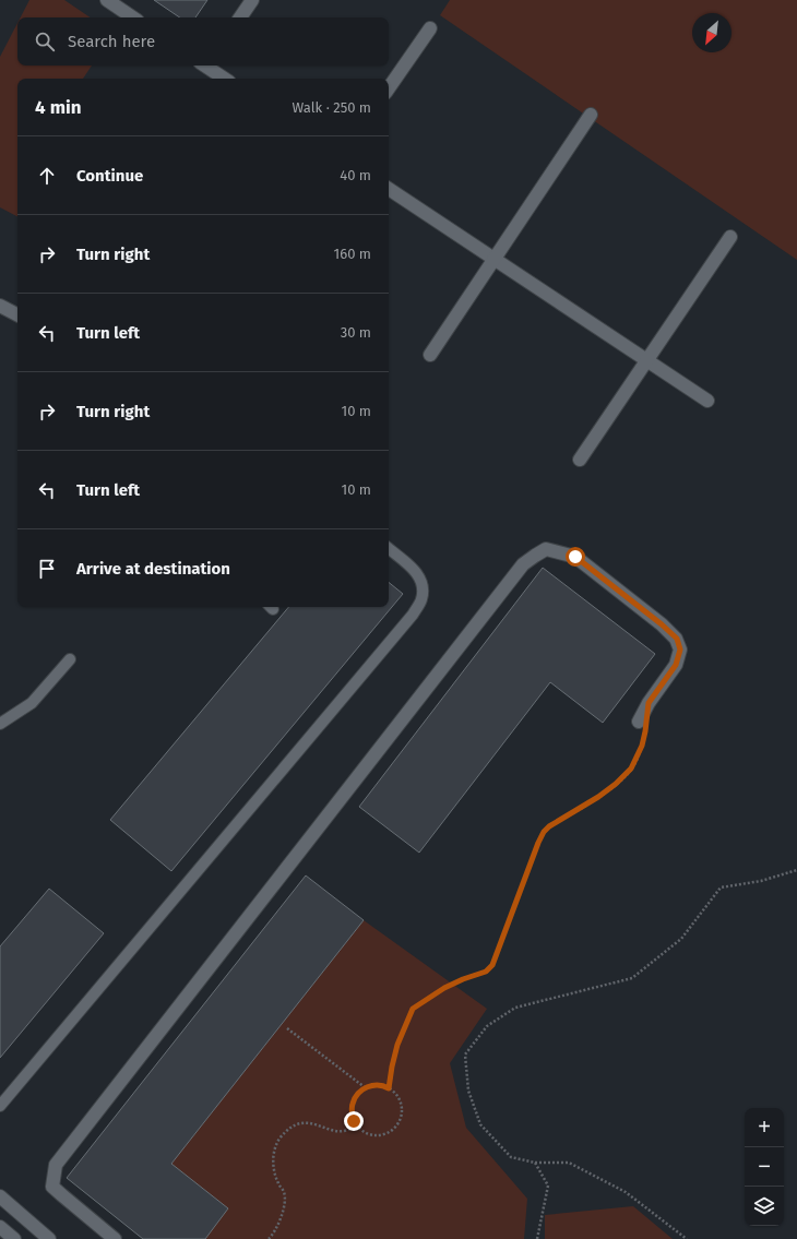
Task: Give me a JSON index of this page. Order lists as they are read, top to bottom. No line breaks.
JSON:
{"north":"bottom left","page":{"search":"Search here","heading":["4 min","Walk · 250 m"],"list":[["Continue","40 m"],["Turn right","160 m"],["Turn left","30 m"],["Turn right","10 m"],["Turn left","10 m"],"Arrive at destination"],"map_buttons":["+","−"]}}
